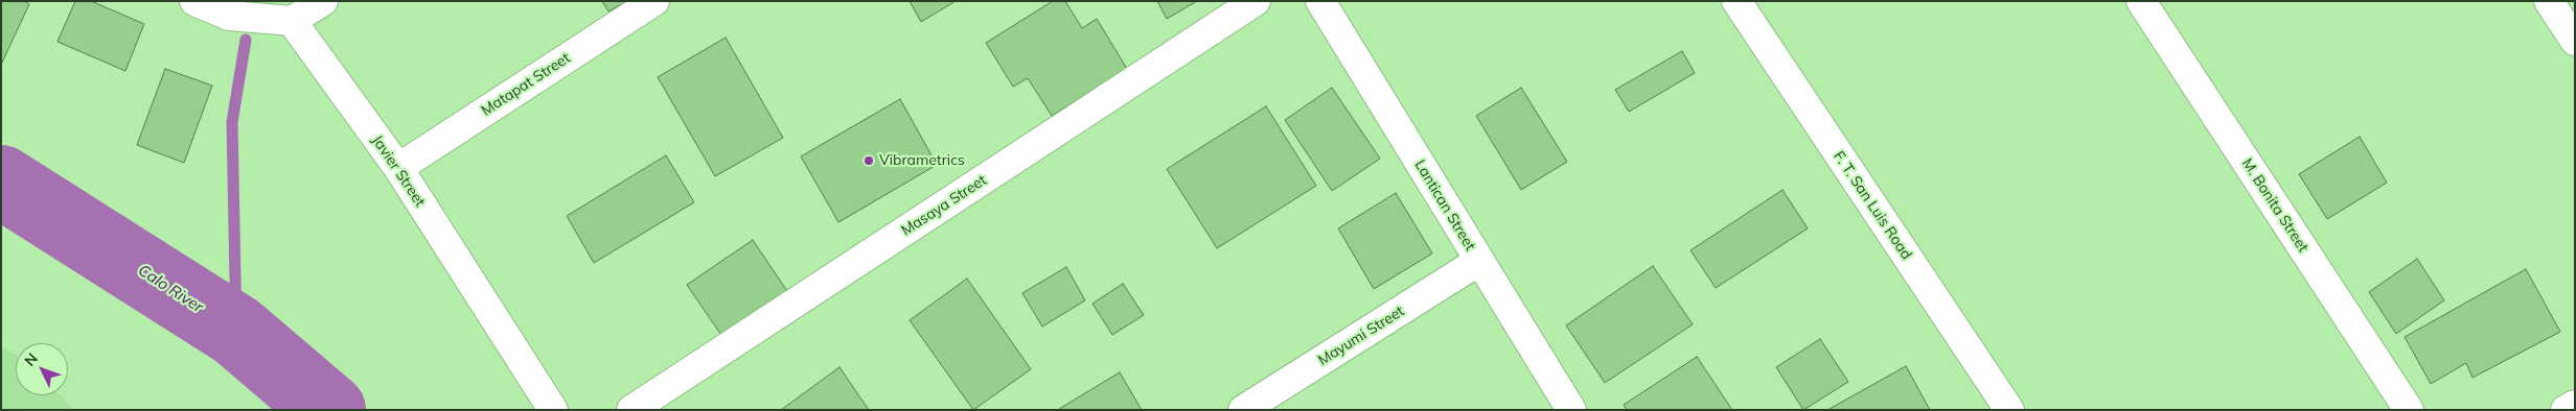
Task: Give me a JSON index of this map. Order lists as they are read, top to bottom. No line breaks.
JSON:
{"streets":{"street":["Matapat Street","Javier Street","Masaya Street","Lantican Street","F. T. San Luis Road","M. Bonita Street","Mayumi Street"]},"crossings":[["Matapat Street","Javier Street"],["Lantican Street","Mayumi Street"]],"water":["Calo River"],"places":["Vibrametrics"],"north":"top left"}
